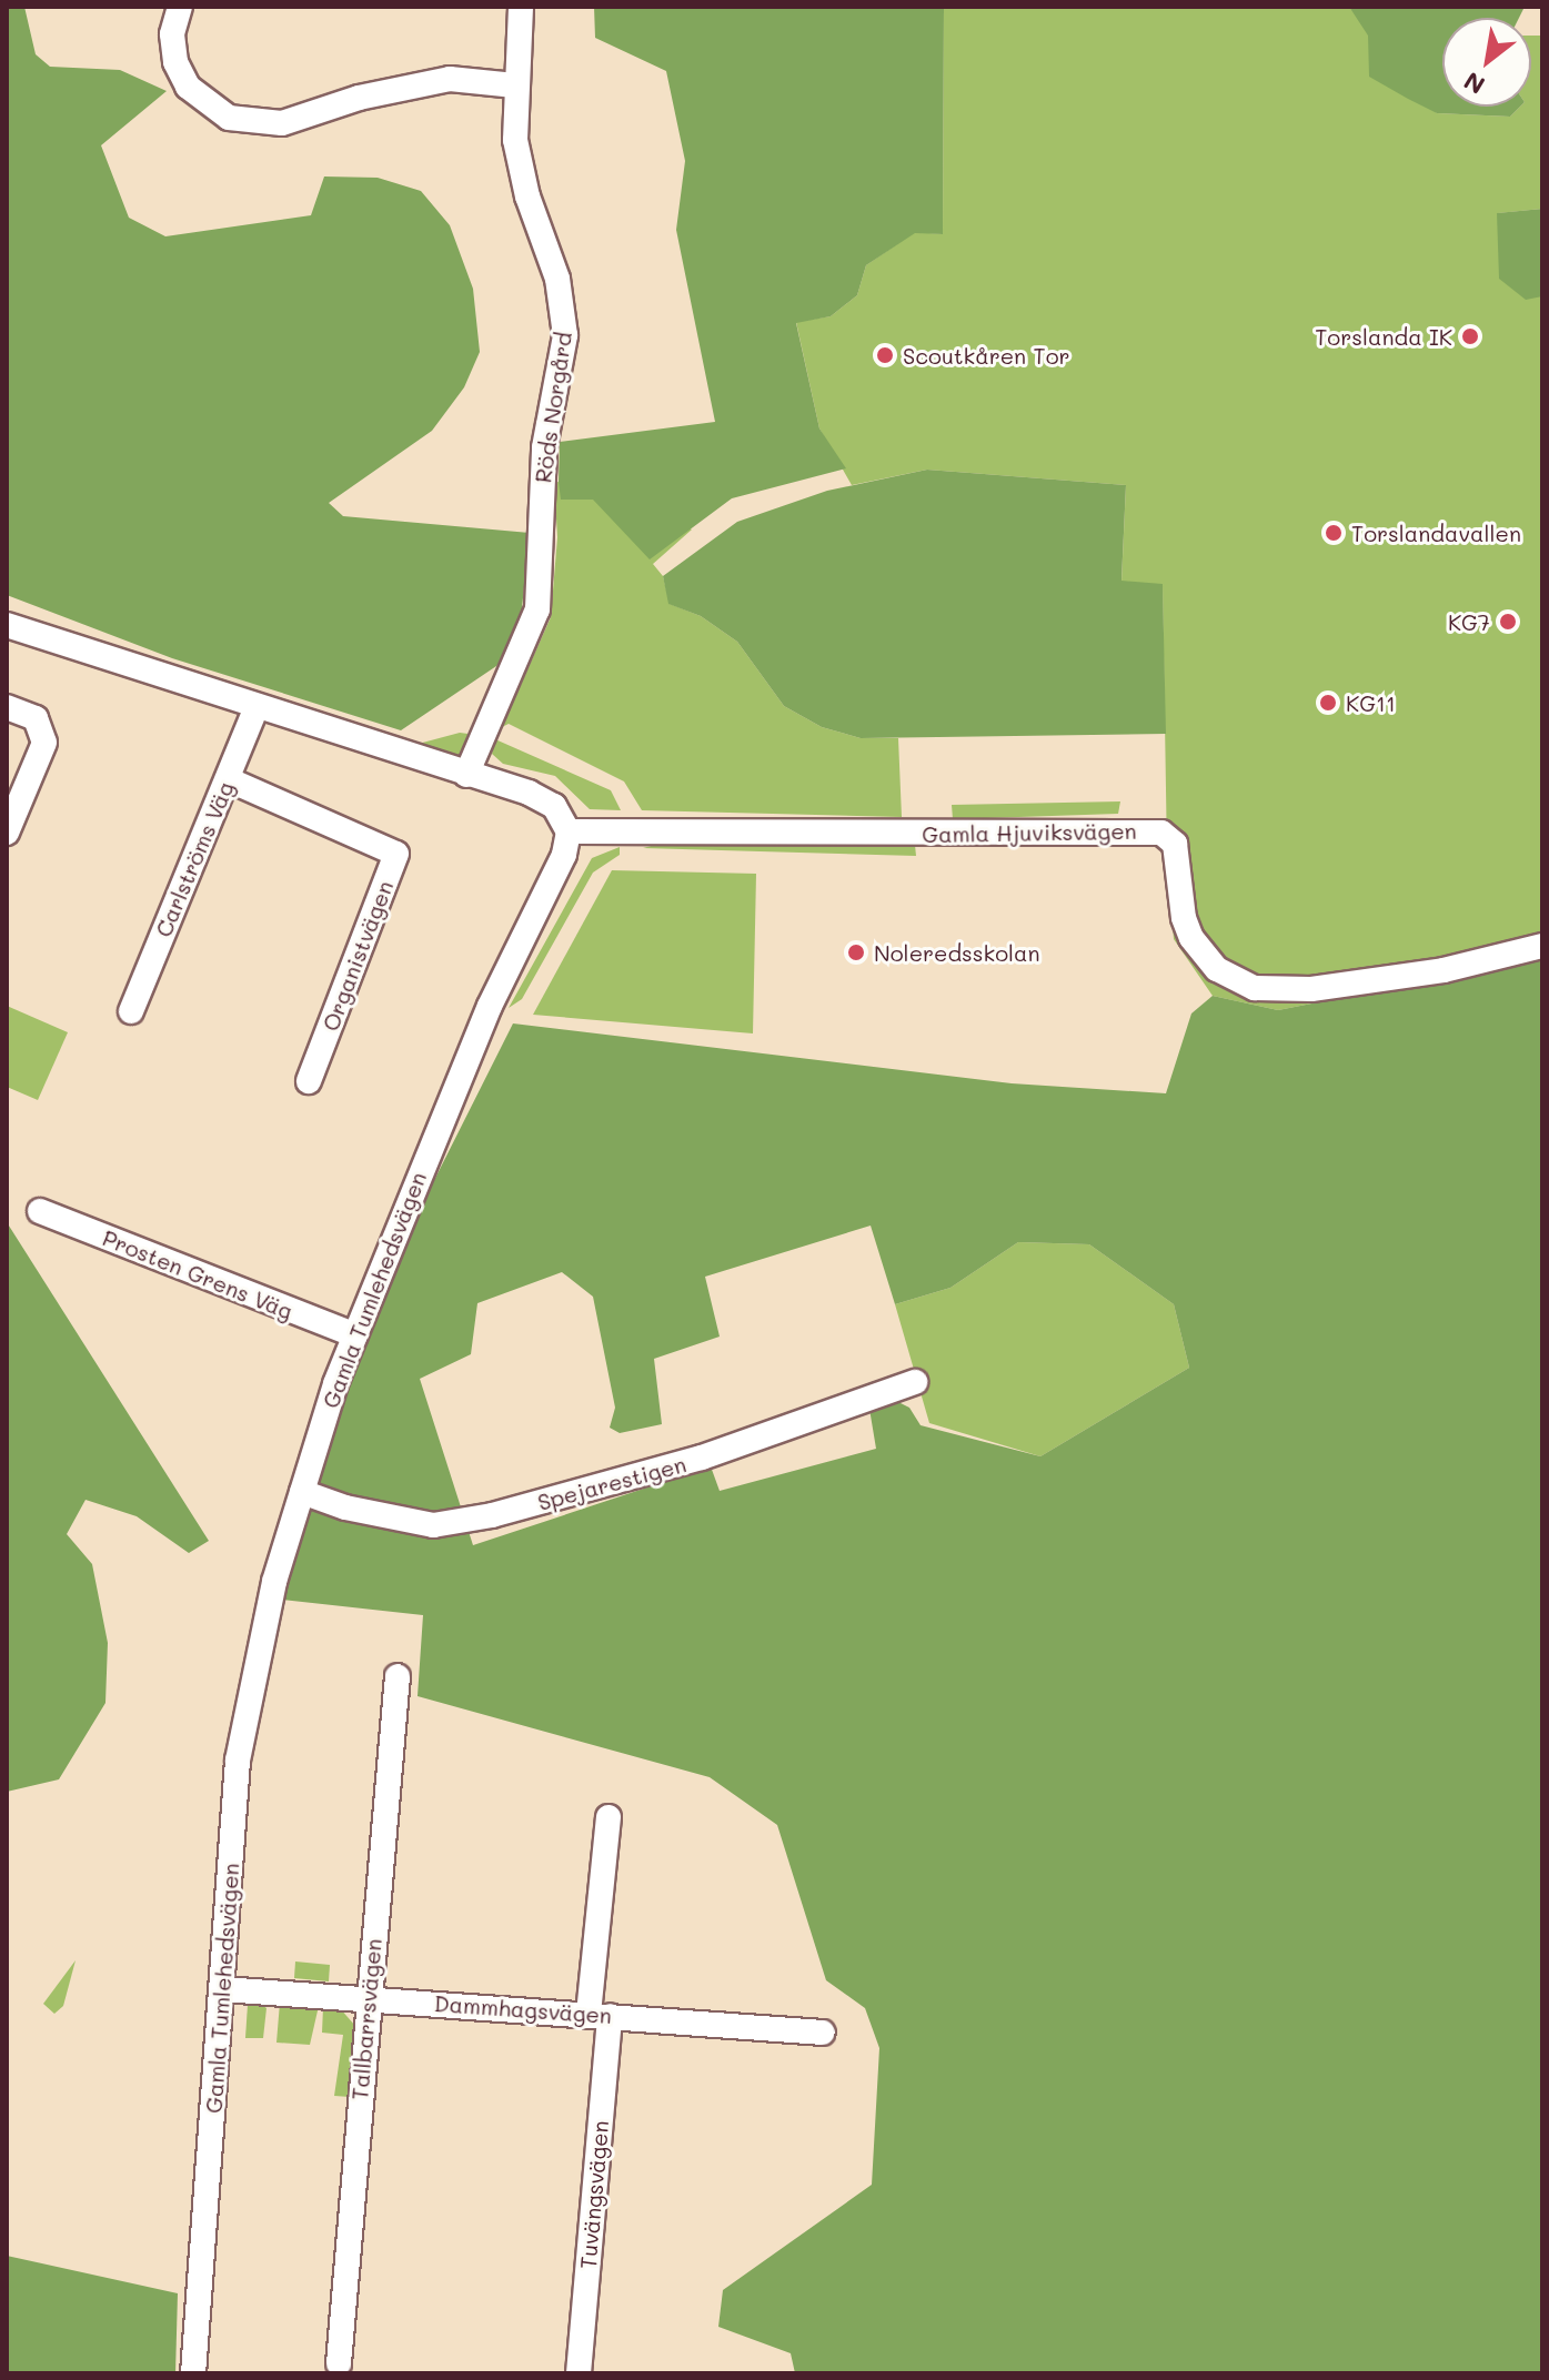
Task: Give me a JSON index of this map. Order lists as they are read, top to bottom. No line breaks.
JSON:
{"streets":{"street":["Röds Norgård","Gamla Hjuviksvägen","Carlströms Väg","Organistvägen","Prosten Grens Väg","Gamla Tumlehedsvägen","Spejarestigen","Dammhagsvägen","Tallbarrsvägen","Tuvängsvägen"]},"crossings":[["Gamla Hjuviksvägen","Gamla Tumlehedsvägen"],["Carlströms Väg","Organistvägen"],["Prosten Grens Väg","Gamla Tumlehedsvägen"],["Gamla Tumlehedsvägen","Spejarestigen"],["Gamla Tumlehedsvägen","Dammhagsvägen"],["Dammhagsvägen","Tallbarrsvägen"],["Dammhagsvägen","Tuvängsvägen"]],"places":["Torslanda IK","Scoutkåren Tor","Torslandavallen","KG7","KG11","Noleredsskolan"],"north":"bottom left"}
